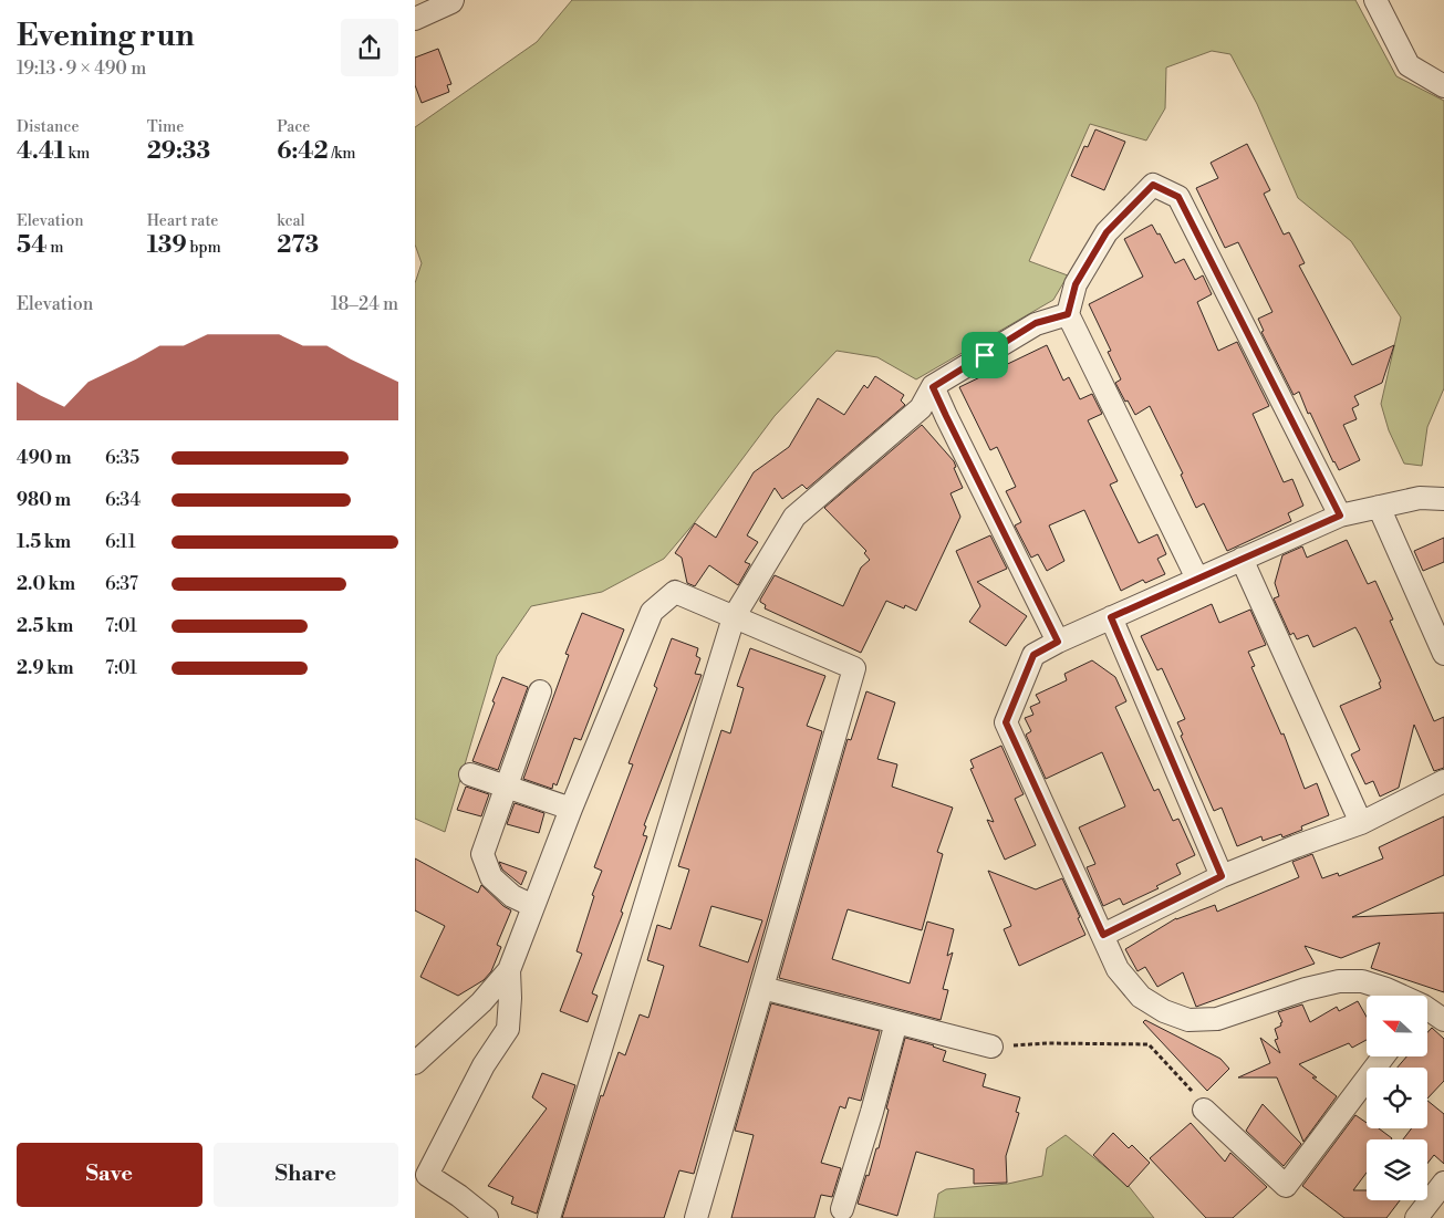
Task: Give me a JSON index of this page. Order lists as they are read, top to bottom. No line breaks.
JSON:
{"north":"left","page":{"heading":["Evening run","19:13 · 9 × 490 m"],"stats":[["Distance","4.41 km"],["Time","29:33"],["Pace","6:42 /km"],["Elevation","54 m"],["Heart rate","139 bpm"],["kcal","273"]],"chart":["Elevation","18–24 m"],"list":[{"name":"490 m","note":"6:35"},{"name":"980 m","note":"6:34"},{"name":"1.5 km","note":"6:11"},{"name":"2.0 km","note":"6:37"},{"name":"2.5 km","note":"7:01"},{"name":"2.9 km","note":"7:01"}],"buttons":["Save","Share"]}}
